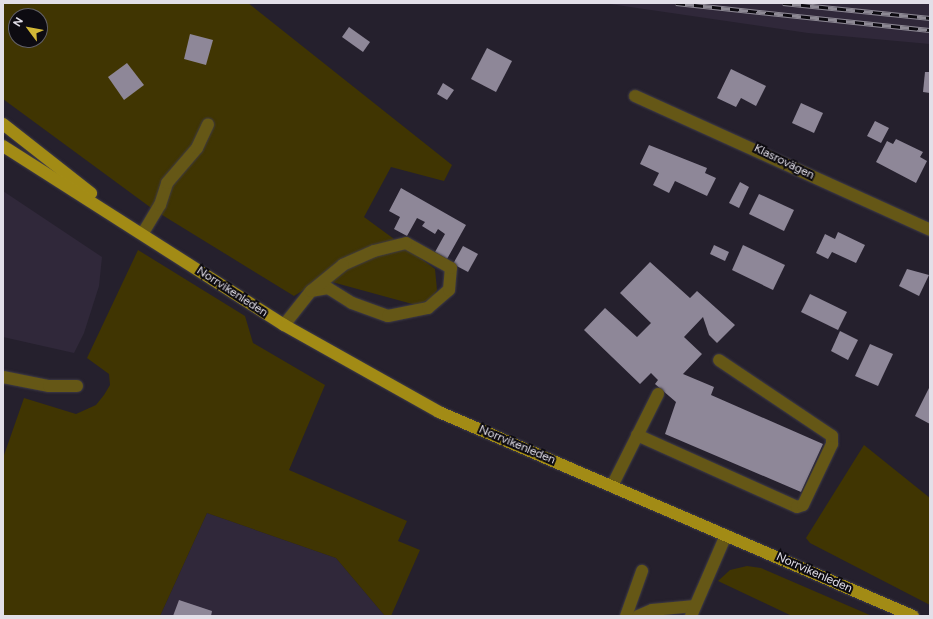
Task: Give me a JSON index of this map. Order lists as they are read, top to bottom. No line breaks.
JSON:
{"streets":{"main road":["Norrvikenleden"],"street":["Klasrovägen"]},"north":"top left"}
